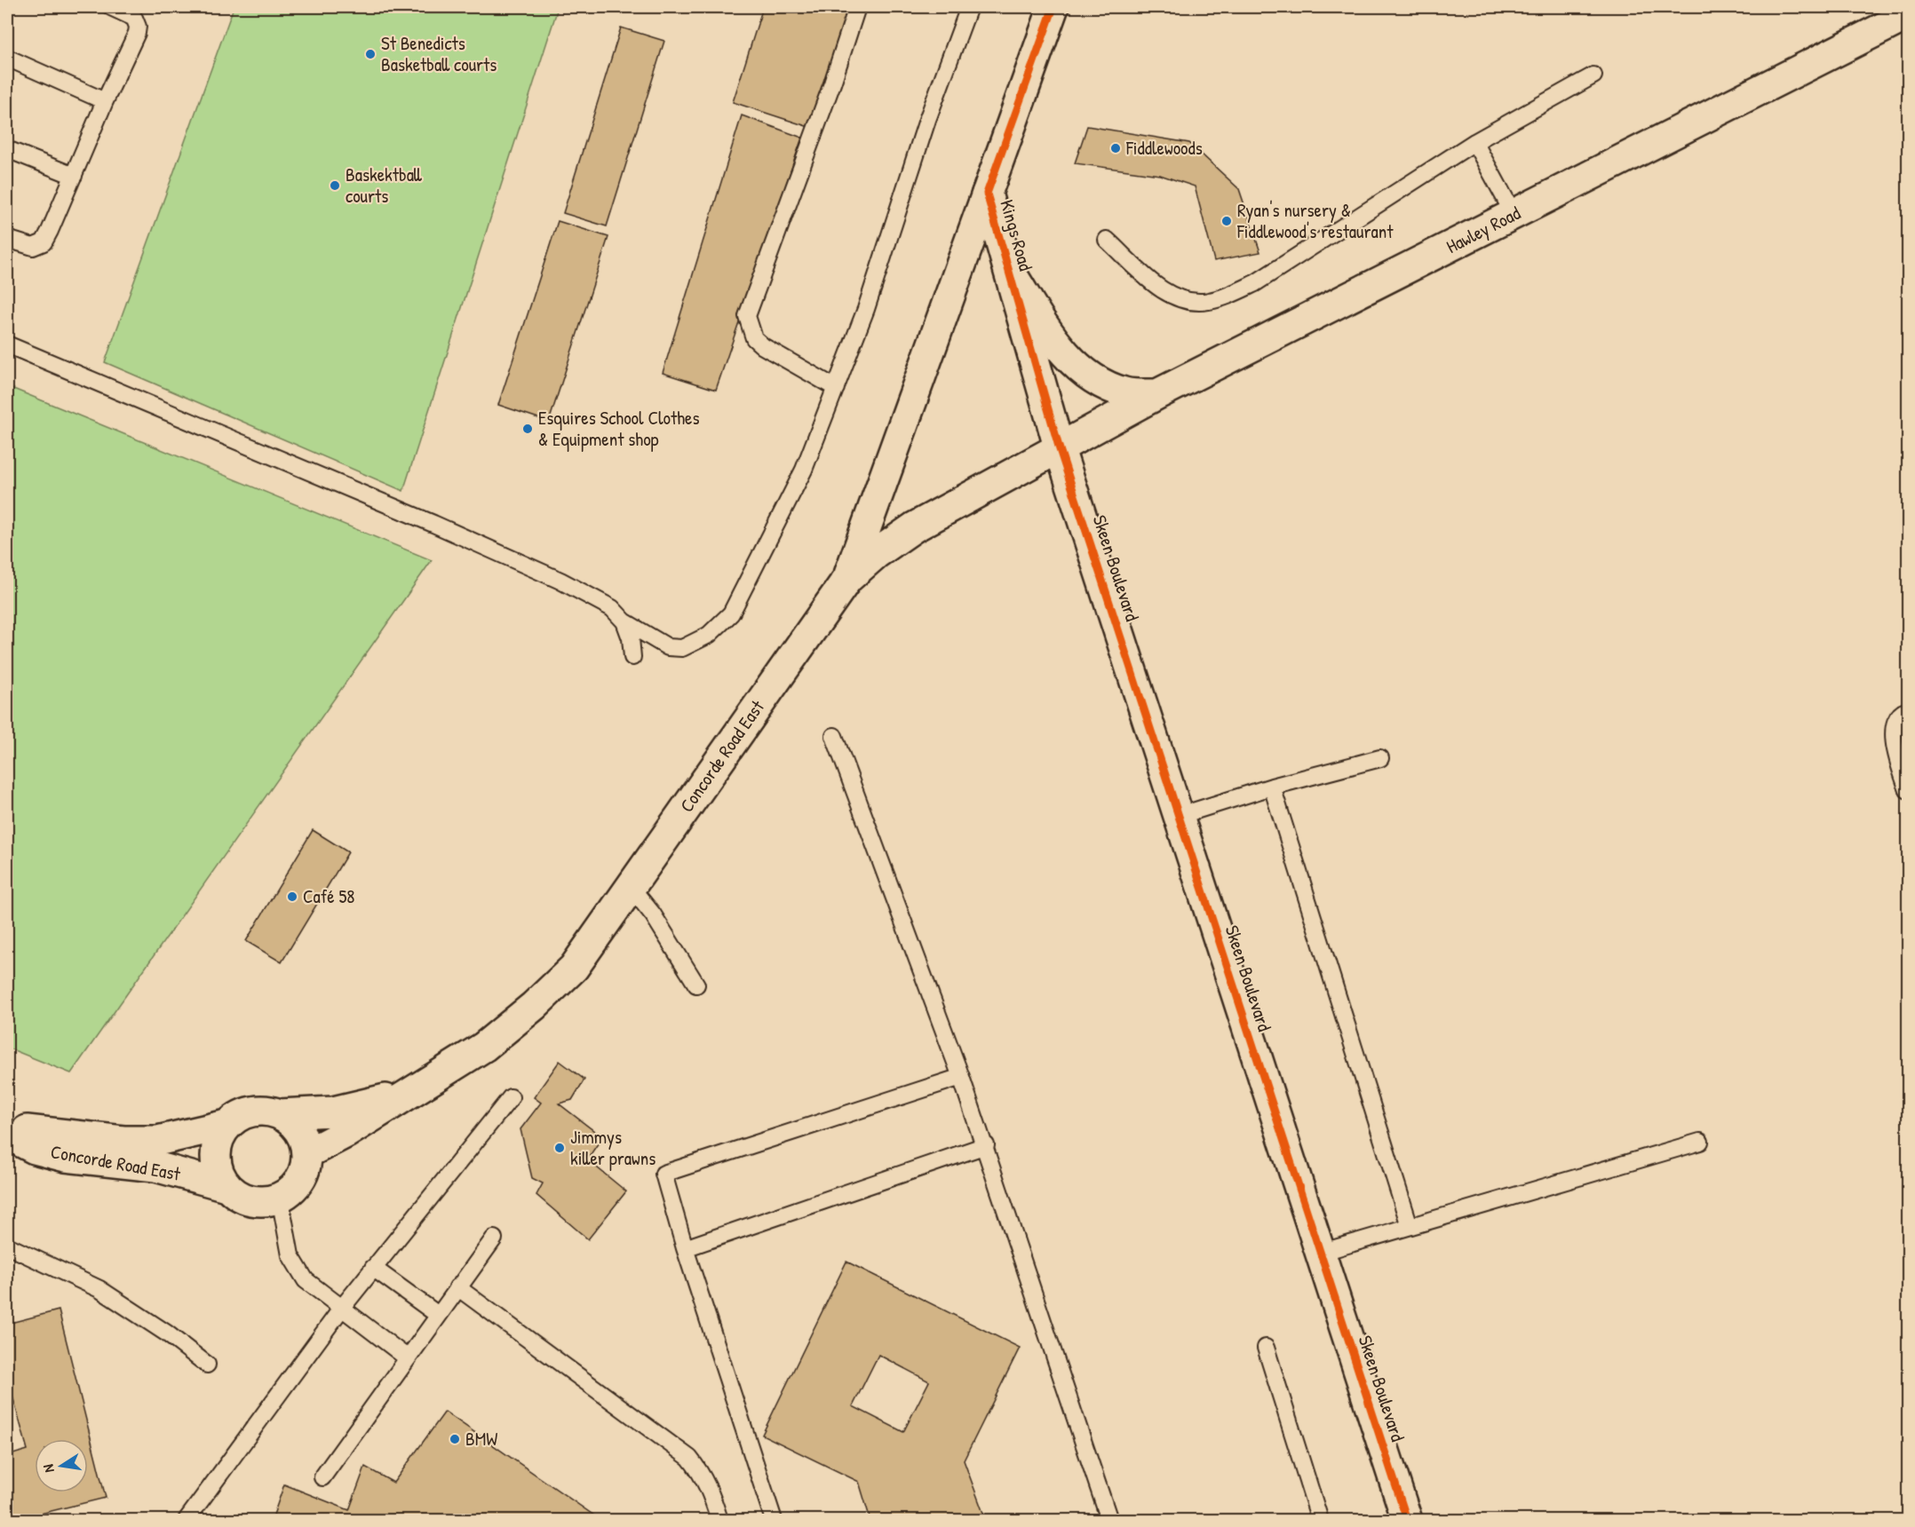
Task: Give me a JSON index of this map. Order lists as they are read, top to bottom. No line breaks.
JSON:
{"streets":{"main road":["Hawley Road","Kings Road","Skeen Boulevard","Concorde Road East"]},"crossings":[["Hawley Road","Kings Road"],["Hawley Road","Skeen Boulevard"],["Hawley Road","Concorde Road East"],["Kings Road","Skeen Boulevard"],["Kings Road","Concorde Road East"],["Skeen Boulevard","Concorde Road East"]],"places":["St Benedicts Basketball courts","Fiddlewoods","Baskektball courts","Ryan's nursery & Fiddlewood's restaurant","Esquires School Clothes & Equipment shop","Café 58","Jimmys killer prawns","BMW"],"north":"left"}
